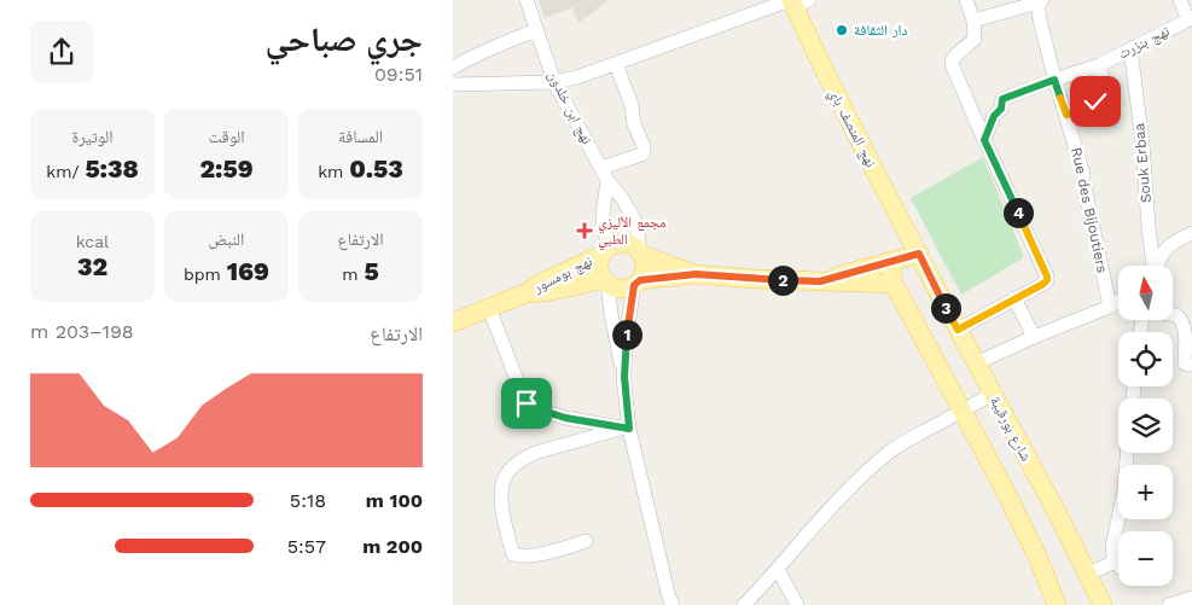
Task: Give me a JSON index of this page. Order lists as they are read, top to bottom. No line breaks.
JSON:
{"streets":{"main road":["نهج المنصف باي","نهج بومسور","شارع بورقيبة"],"street":["نهج بنزرت","نهج ابن خلدون","Souk Erbaa","Rue des Bijoutiers"]},"crossings":[["نهج بنزرت","Souk Erbaa"],["نهج بنزرت","Rue des Bijoutiers"],["نهج ابن خلدون","نهج بومسور"],["نهج المنصف باي","نهج بومسور"],["نهج المنصف باي","شارع بورقيبة"],["نهج بومسور","شارع بورقيبة"]],"places":{"other":["دار الثقافة"],"health":["مجمع الأليزي الطبي"]},"north":"top","page":{"heading":["جري صباحي","09:51"],"stats":[["المسافة","0.53 km"],["الوقت","2:59"],["الوتيرة","5:38 /km"],["الارتفاع","5 m"],["النبض","169 bpm"],["kcal","32"]],"pins":["4","2","3","1"],"map_buttons":["+","−"],"chart":["الارتفاع","198–203 m"],"list":[{"name":"100 m","note":"5:18"},{"name":"200 m","note":"5:57"}]}}
